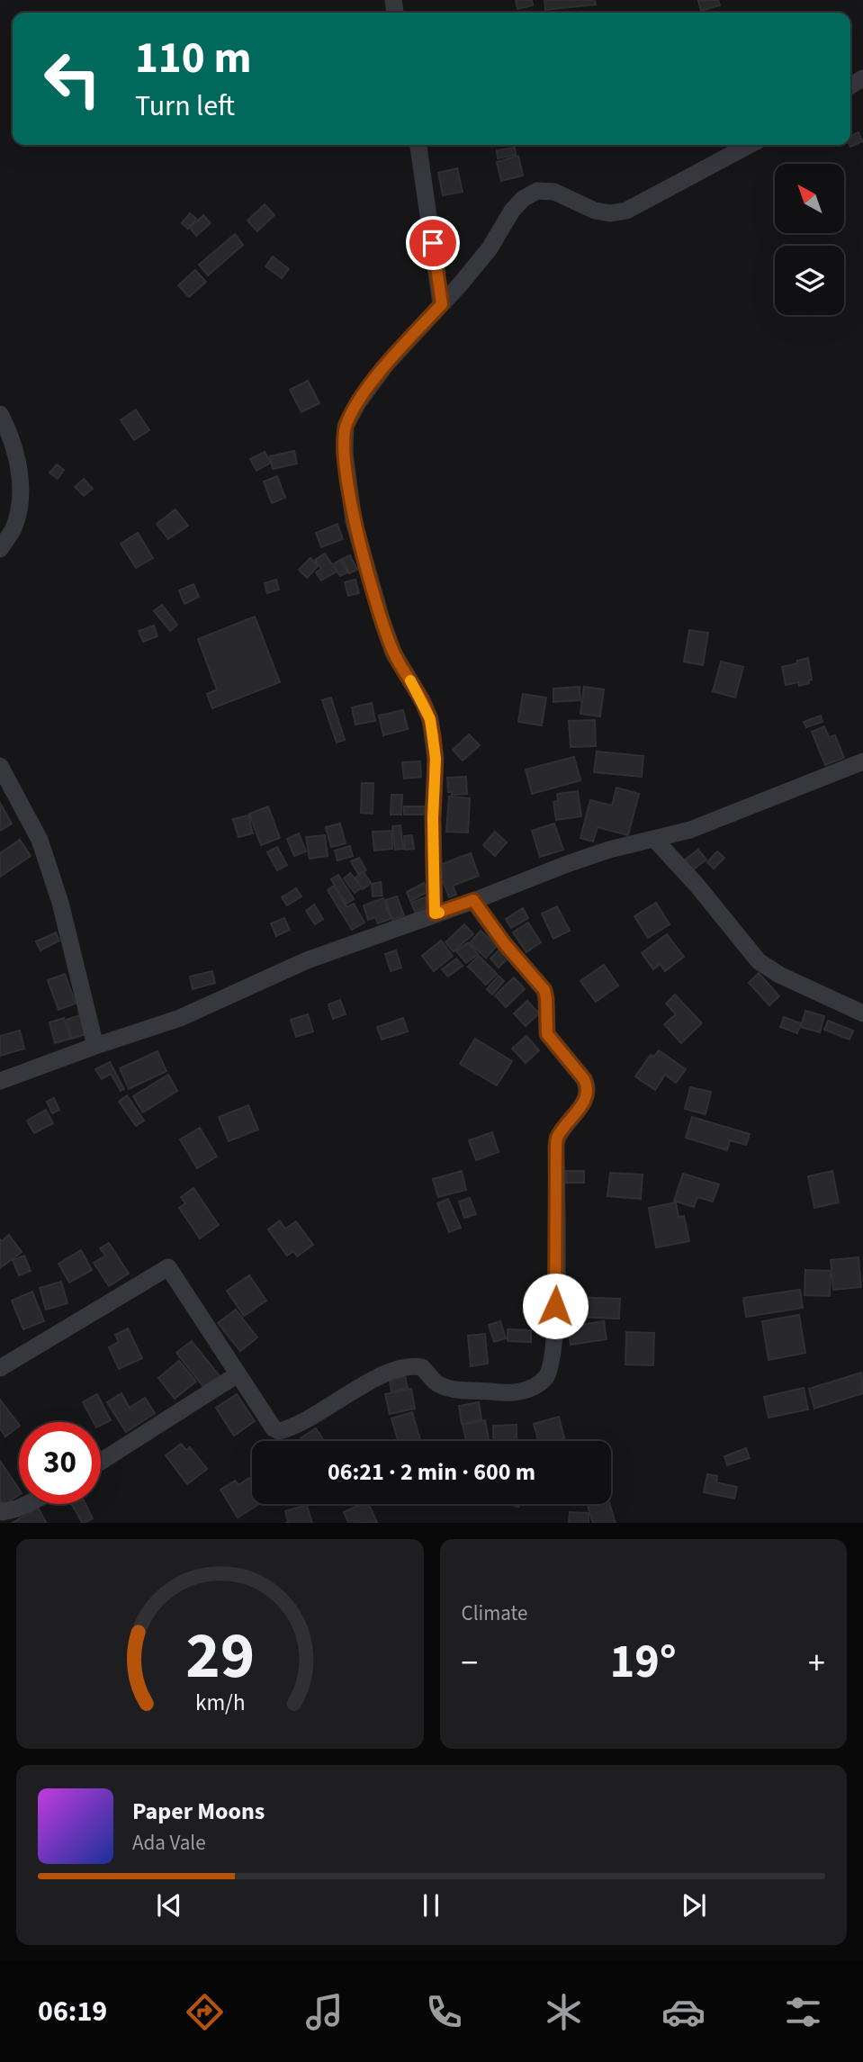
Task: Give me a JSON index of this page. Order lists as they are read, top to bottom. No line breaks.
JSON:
{"north":"top left","page":{"turn":["110 m","Turn left"],"limit":"30","trip":"06:21 · 2 min · 600 m","tile":"Climate","heat":["−","19°","+"],"song":["Paper Moons","Ada Vale"],"tabs":"06:19","gauge":["29","km/h"]}}
